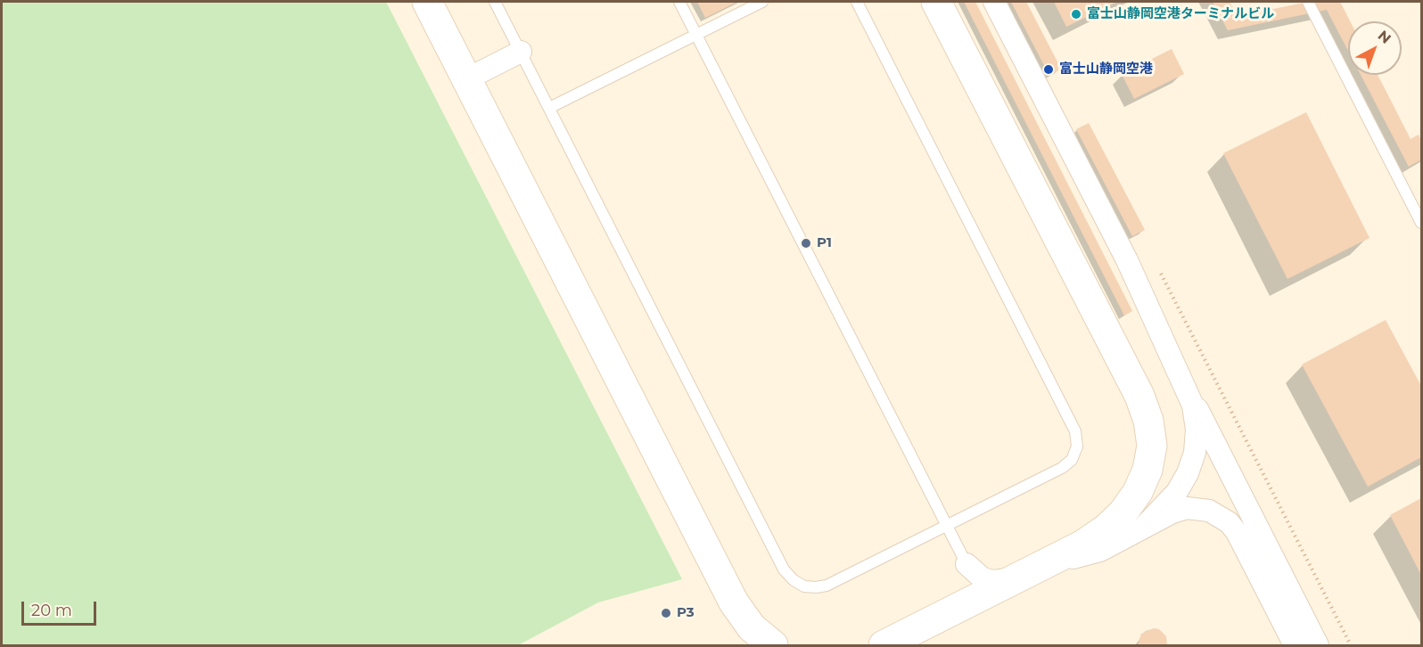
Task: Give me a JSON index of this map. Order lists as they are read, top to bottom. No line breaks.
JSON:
{"places":["富士山静岡空港ターミナルビル","富士山静岡空港","P1","P3"],"scale_bar":"20 m","north":"top right"}
